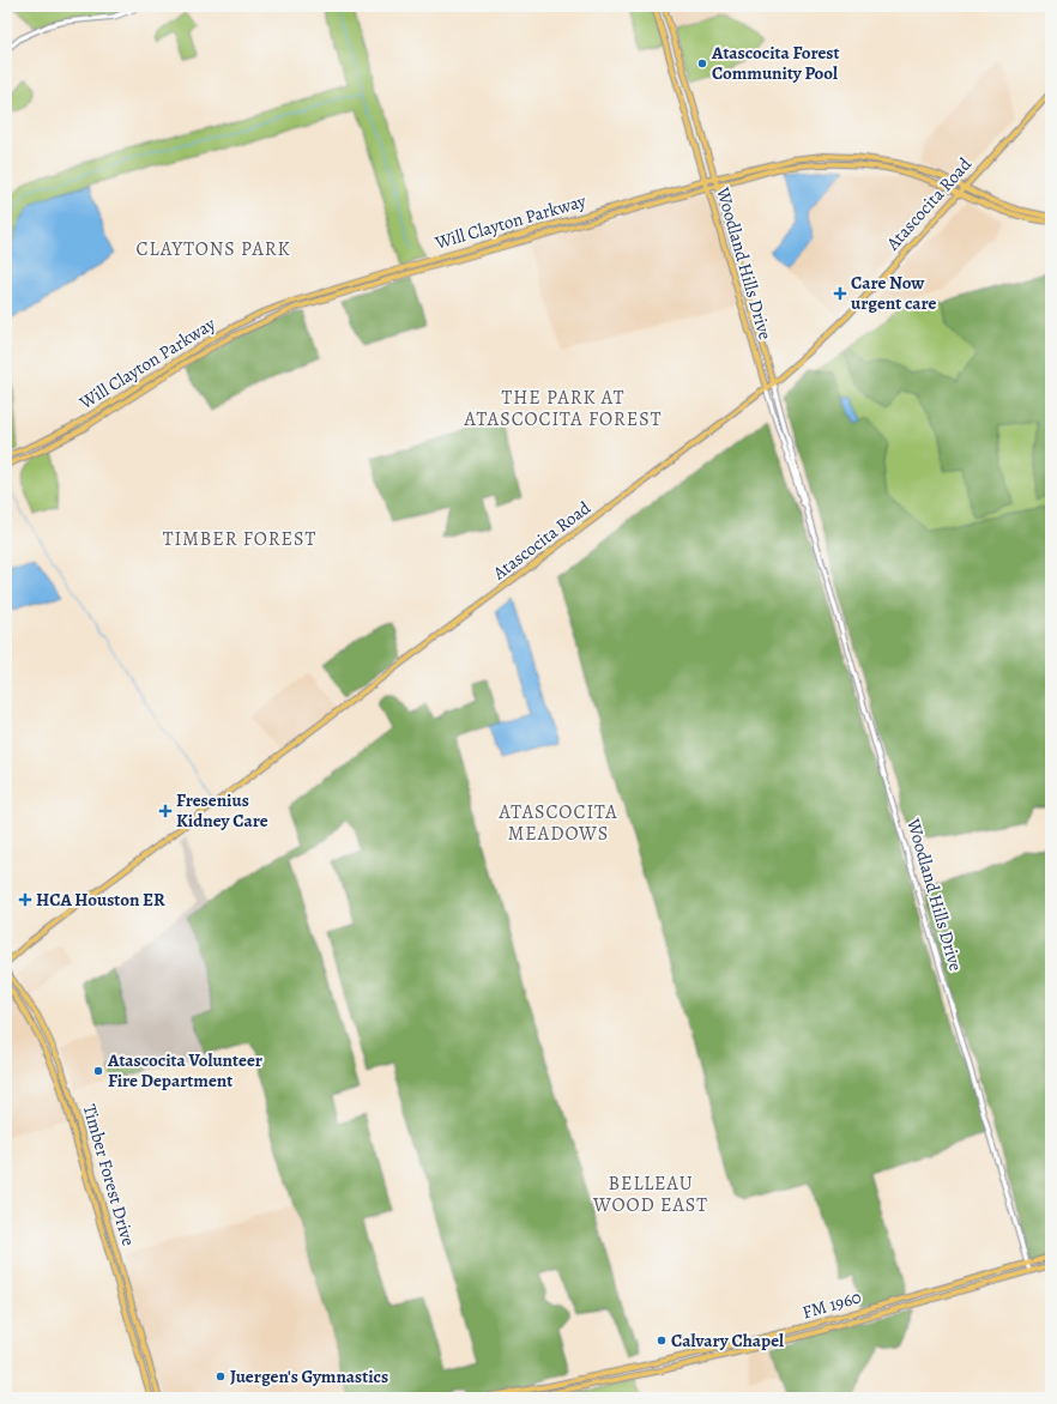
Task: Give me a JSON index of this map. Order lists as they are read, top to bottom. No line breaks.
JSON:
{"streets":{"main road":["Atascocita Road","Will Clayton Parkway","Woodland Hills Drive","Timber Forest Drive","FM 1960"]},"crossings":[["Atascocita Road","Will Clayton Parkway"],["Atascocita Road","Woodland Hills Drive"],["Will Clayton Parkway","Woodland Hills Drive"],["Woodland Hills Drive","FM 1960"]],"districts":["CLAYTONS PARK","THE PARK AT ATASCOCITA FOREST","TIMBER FOREST","ATASCOCITA MEADOWS","BELLEAU WOOD EAST"],"places":{"other":["Atascocita Forest Community Pool","Atascocita Volunteer Fire Department","Calvary Chapel","Juergen's Gymnastics"],"health":["Care Now urgent care","Fresenius Kidney Care","HCA Houston ER"]}}
